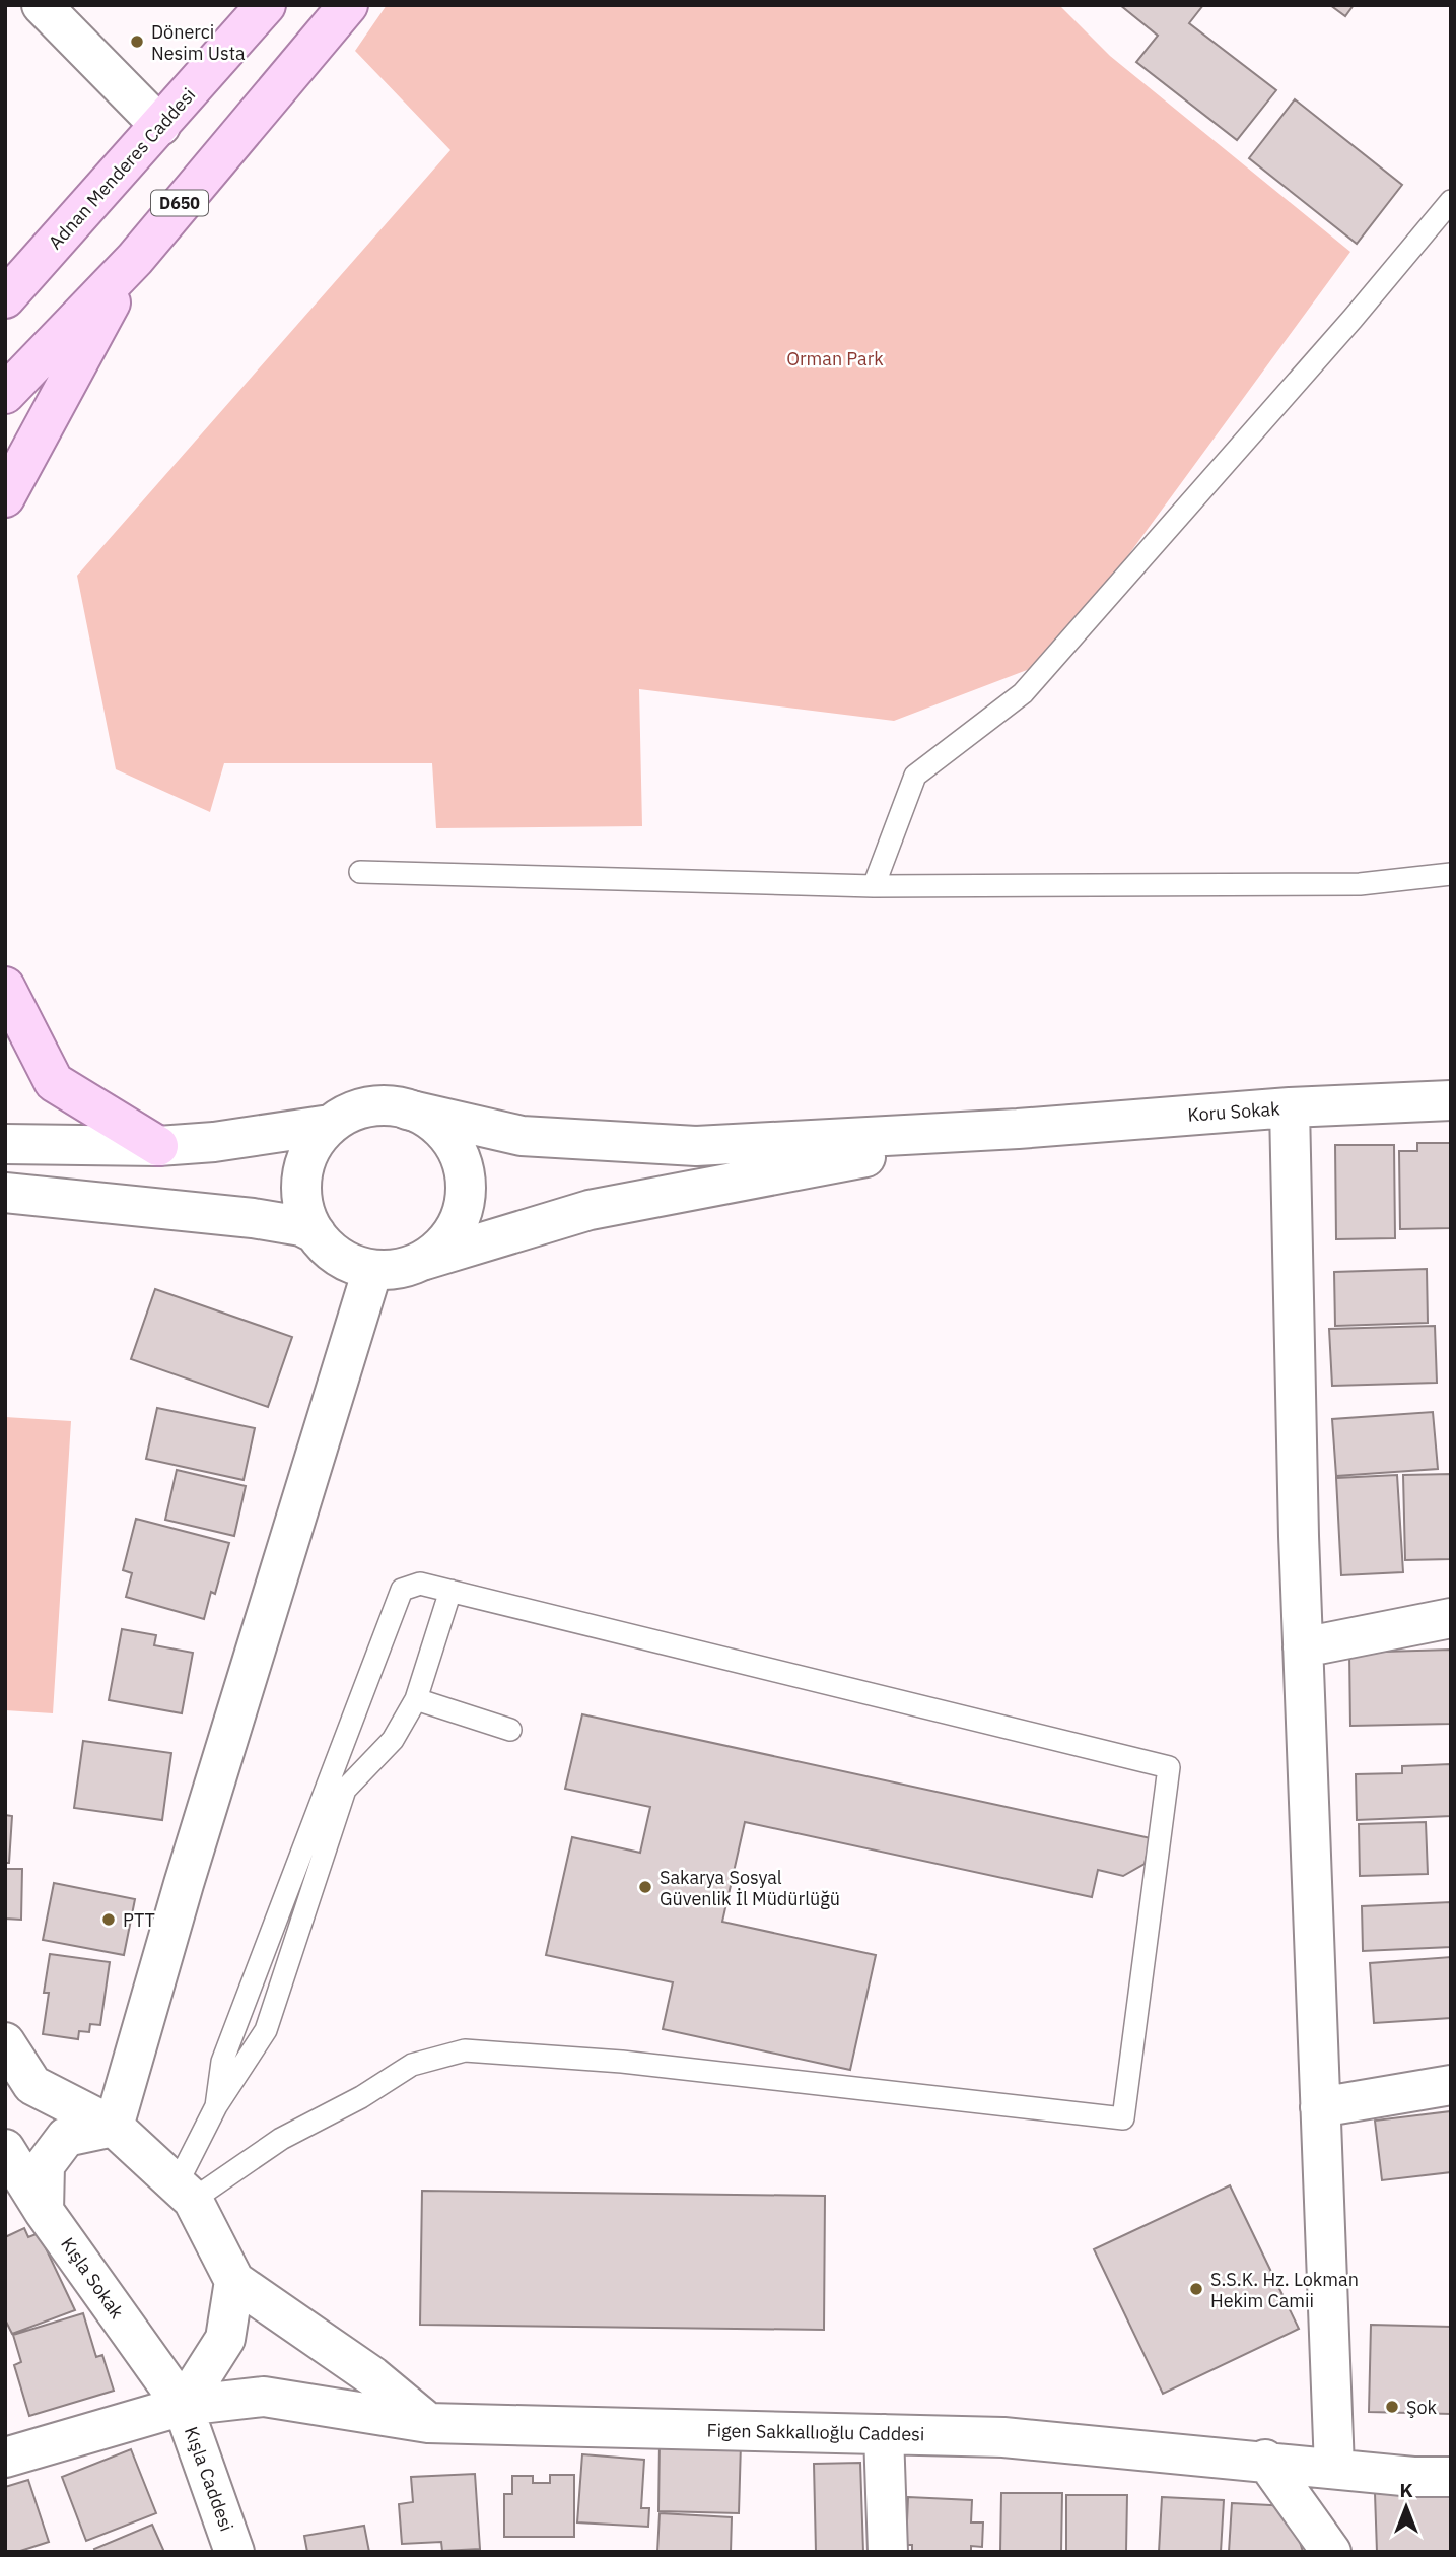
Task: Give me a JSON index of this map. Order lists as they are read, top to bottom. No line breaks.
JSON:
{"streets":{"main road":["Adnan Menderes Caddesi","D650"],"street":["Koru Sokak","Kışla Sokak","Figen Sakkallıoğlu Caddesi","Kışla Caddesi"]},"crossings":[["Kışla Sokak","Figen Sakkallıoğlu Caddesi"],["Kışla Sokak","Kışla Caddesi"],["Figen Sakkallıoğlu Caddesi","Kışla Caddesi"]],"parks":["Orman Park"],"places":["Dönerci Nesim Usta","Sakarya Sosyal Güvenlik İl Müdürlüğü","PTT","S.S.K. Hz. Lokman Hekim Camii","Şok"],"north":"top"}
